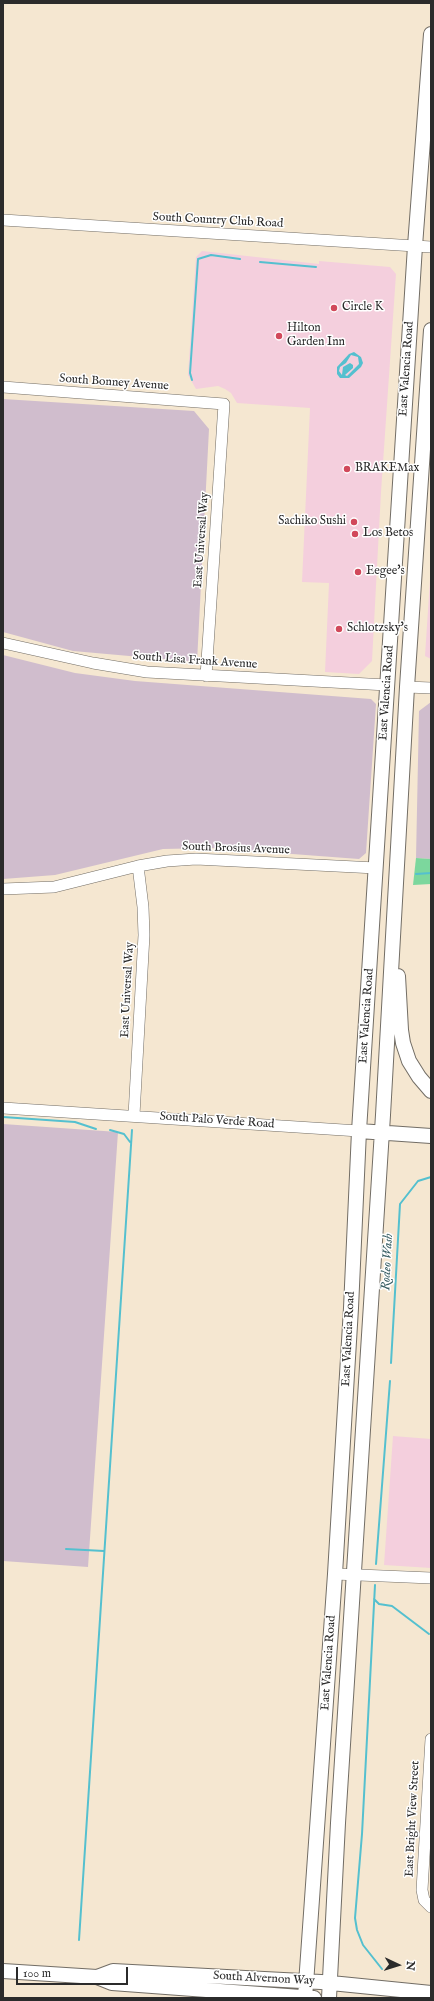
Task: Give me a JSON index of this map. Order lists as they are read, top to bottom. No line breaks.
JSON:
{"streets":{"main road":["East Valencia Road","South Palo Verde Road","South Alvernon Way"],"street":["South Country Club Road","South Bonney Avenue","East Universal Way","South Lisa Frank Avenue","South Brosius Avenue","East Bright View Street"]},"crossings":[["South Country Club Road","East Valencia Road"],["East Valencia Road","South Lisa Frank Avenue"],["East Valencia Road","South Brosius Avenue"],["East Valencia Road","South Palo Verde Road"],["East Valencia Road","South Alvernon Way"],["South Bonney Avenue","East Universal Way"],["East Universal Way","South Lisa Frank Avenue"],["East Universal Way","South Brosius Avenue"],["East Universal Way","South Palo Verde Road"]],"water":["Rodeo Wash"],"places":["Circle K","Hilton Garden Inn","BRAKEMax","Sachiko Sushi","Los Betos","Eegee's","Schlotzsky's"],"scale_bar":"100 m","north":"right"}
